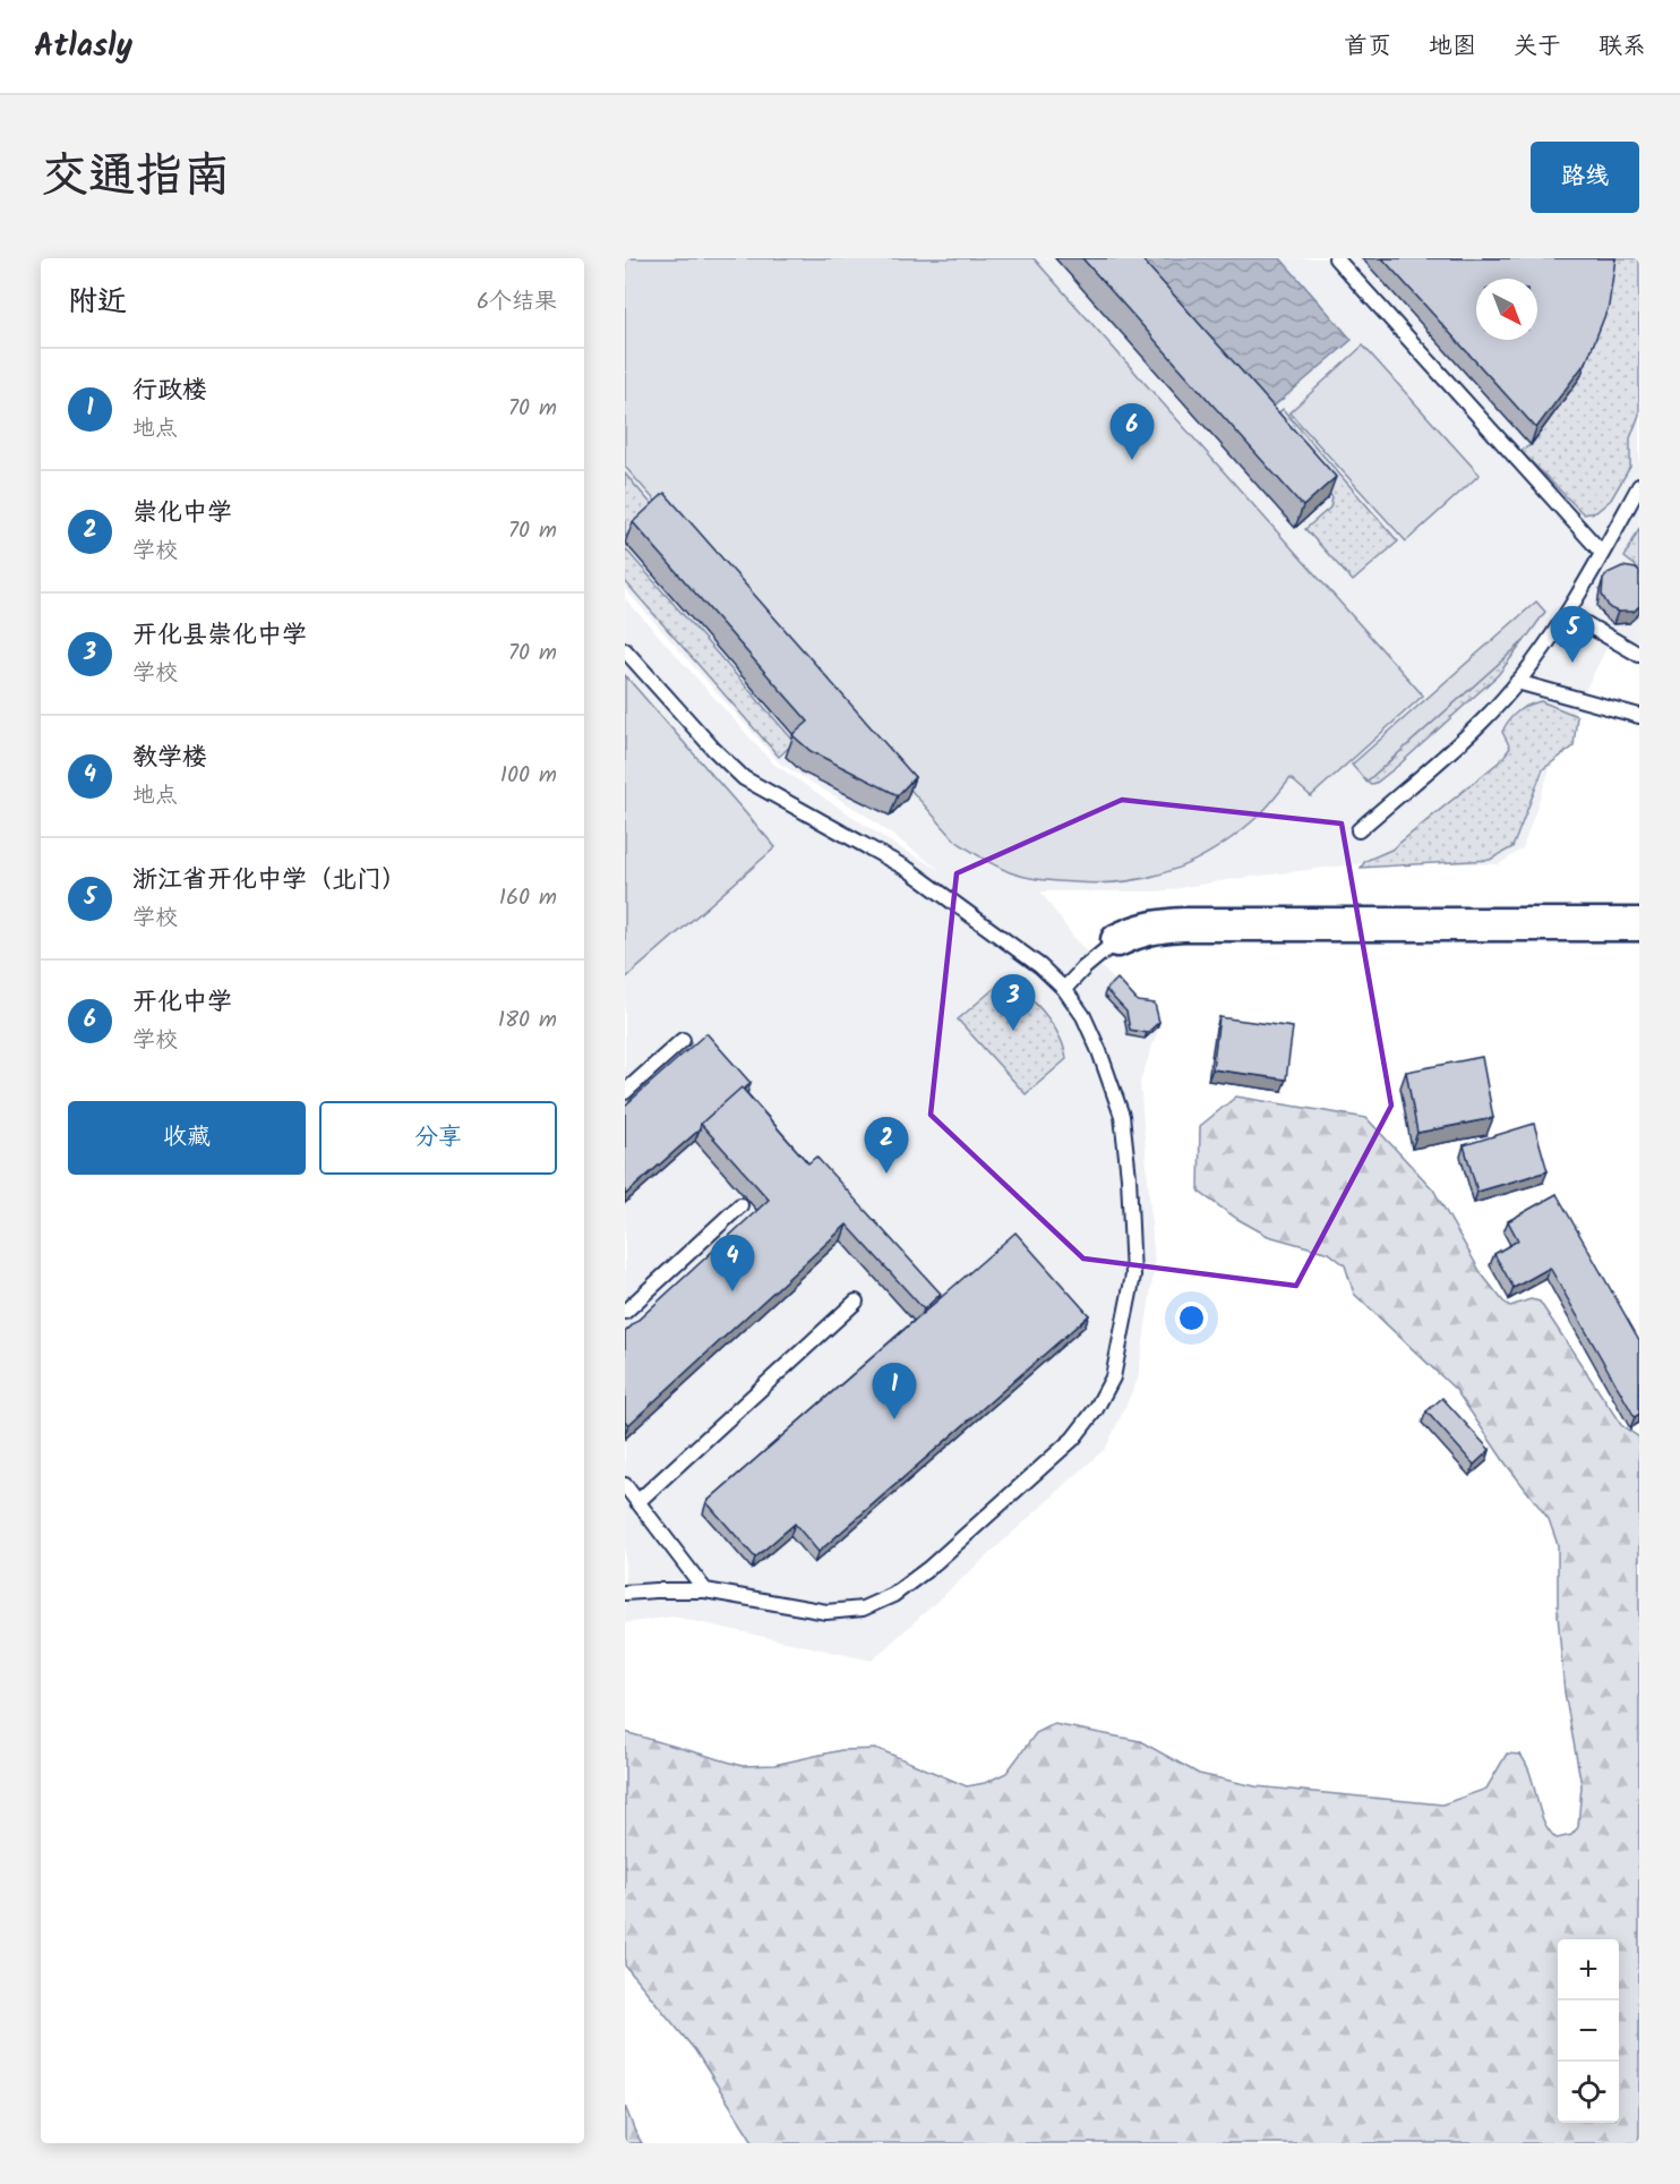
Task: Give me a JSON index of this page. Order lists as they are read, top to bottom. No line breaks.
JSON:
{"north":"bottom right","page":{"header":"Atlasly","nav":["首页","地图","关于","联系"],"title":"交通指南","buttons":["路线",["收藏","分享"]],"heading":["附近","6个结果"],"list":[{"mark":"1","name":"行政楼","note":"地点","value":"70 m"},{"mark":"2","name":"崇化中学","note":"学校","value":"70 m"},{"mark":"3","name":"开化县崇化中学","note":"学校","value":"70 m"},{"mark":"4","name":"教学楼","note":"地点","value":"100 m"},{"mark":"5","name":"浙江省开化中学（北门）","note":"学校","value":"160 m"},{"mark":"6","name":"开化中学","note":"学校","value":"180 m"}],"pins":["6","5","3","2","4","1"],"map_buttons":["+","−"]}}
